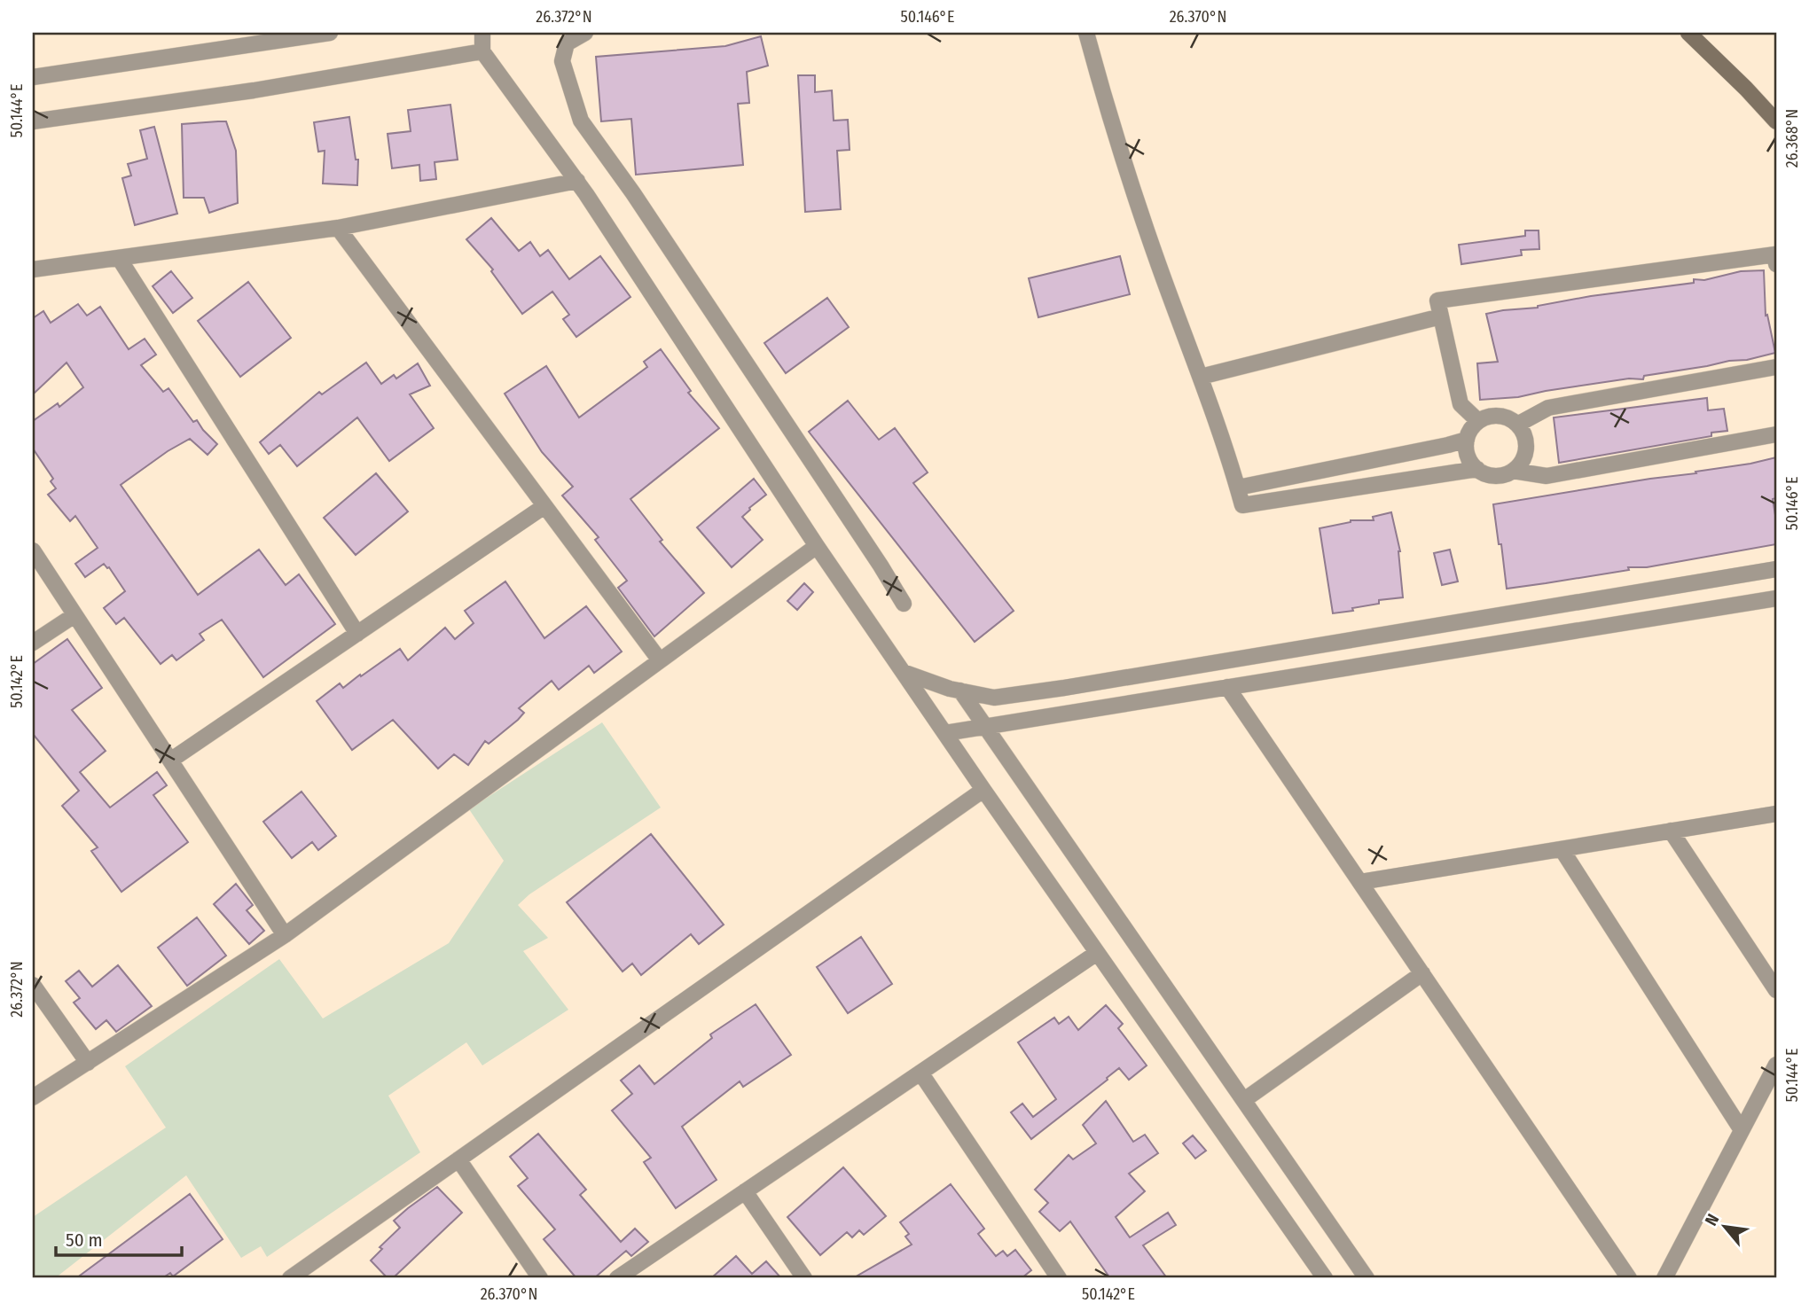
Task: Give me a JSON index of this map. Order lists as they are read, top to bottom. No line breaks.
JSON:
{"scale_bar":"50 m","north":"top left","coordinates":["26.372°N","50.146°E","26.370°N","50.144°E","26.368°N","50.142°E"]}
